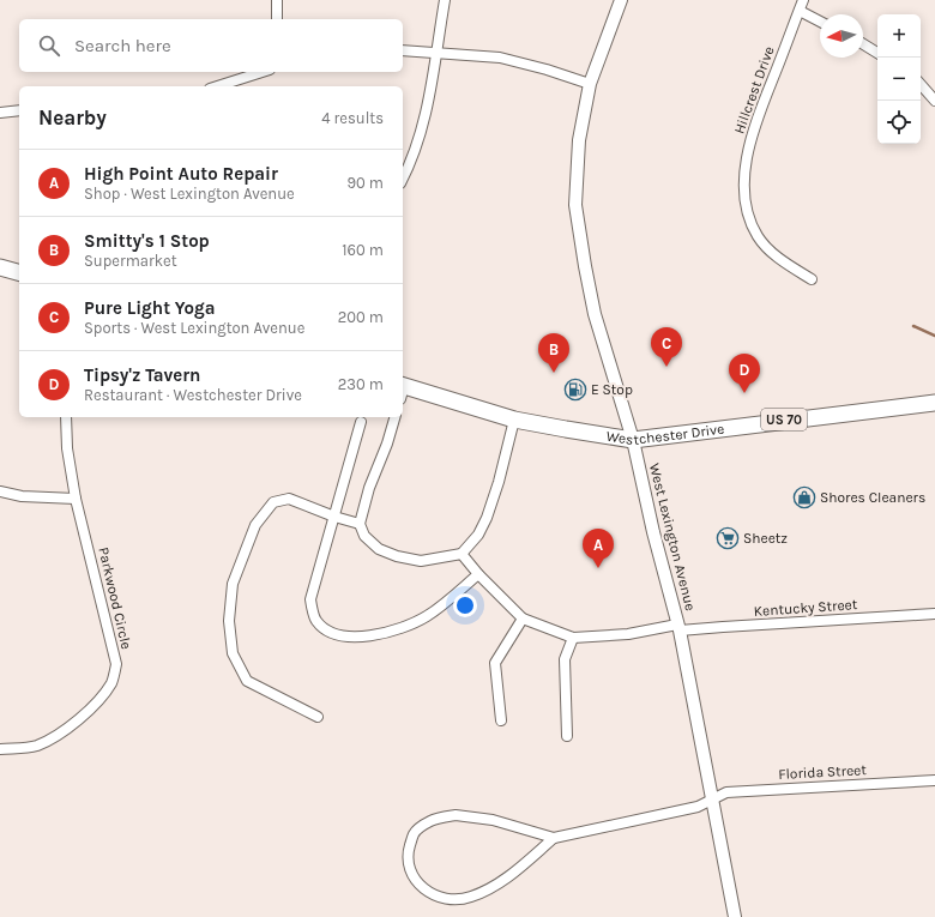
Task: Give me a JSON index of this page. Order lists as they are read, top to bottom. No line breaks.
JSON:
{"streets":{"main road":["US 70","Westchester Drive"],"street":["Hillcrest Drive","West Lexington Avenue","Parkwood Circle","Kentucky Street","Florida Street"]},"crossings":[["Westchester Drive","West Lexington Avenue"],["West Lexington Avenue","Kentucky Street"],["West Lexington Avenue","Florida Street"]],"places":{"fuel station":["E Stop"],"shop":["Shores Cleaners"],"supermarket":["Sheetz"]},"north":"left","page":{"map_buttons":["+","−"],"search":"Search here","heading":["Nearby","4 results"],"list":[{"mark":"A","name":"High Point Auto Repair","note":"Shop · West Lexington Avenue","value":"90 m"},{"mark":"B","name":"Smitty's 1 Stop","note":"Supermarket","value":"160 m"},{"mark":"C","name":"Pure Light Yoga","note":"Sports · West Lexington Avenue","value":"200 m"},{"mark":"D","name":"Tipsy'z Tavern","note":"Restaurant · Westchester Drive","value":"230 m"}],"pins":["C","B","D","A"]}}
